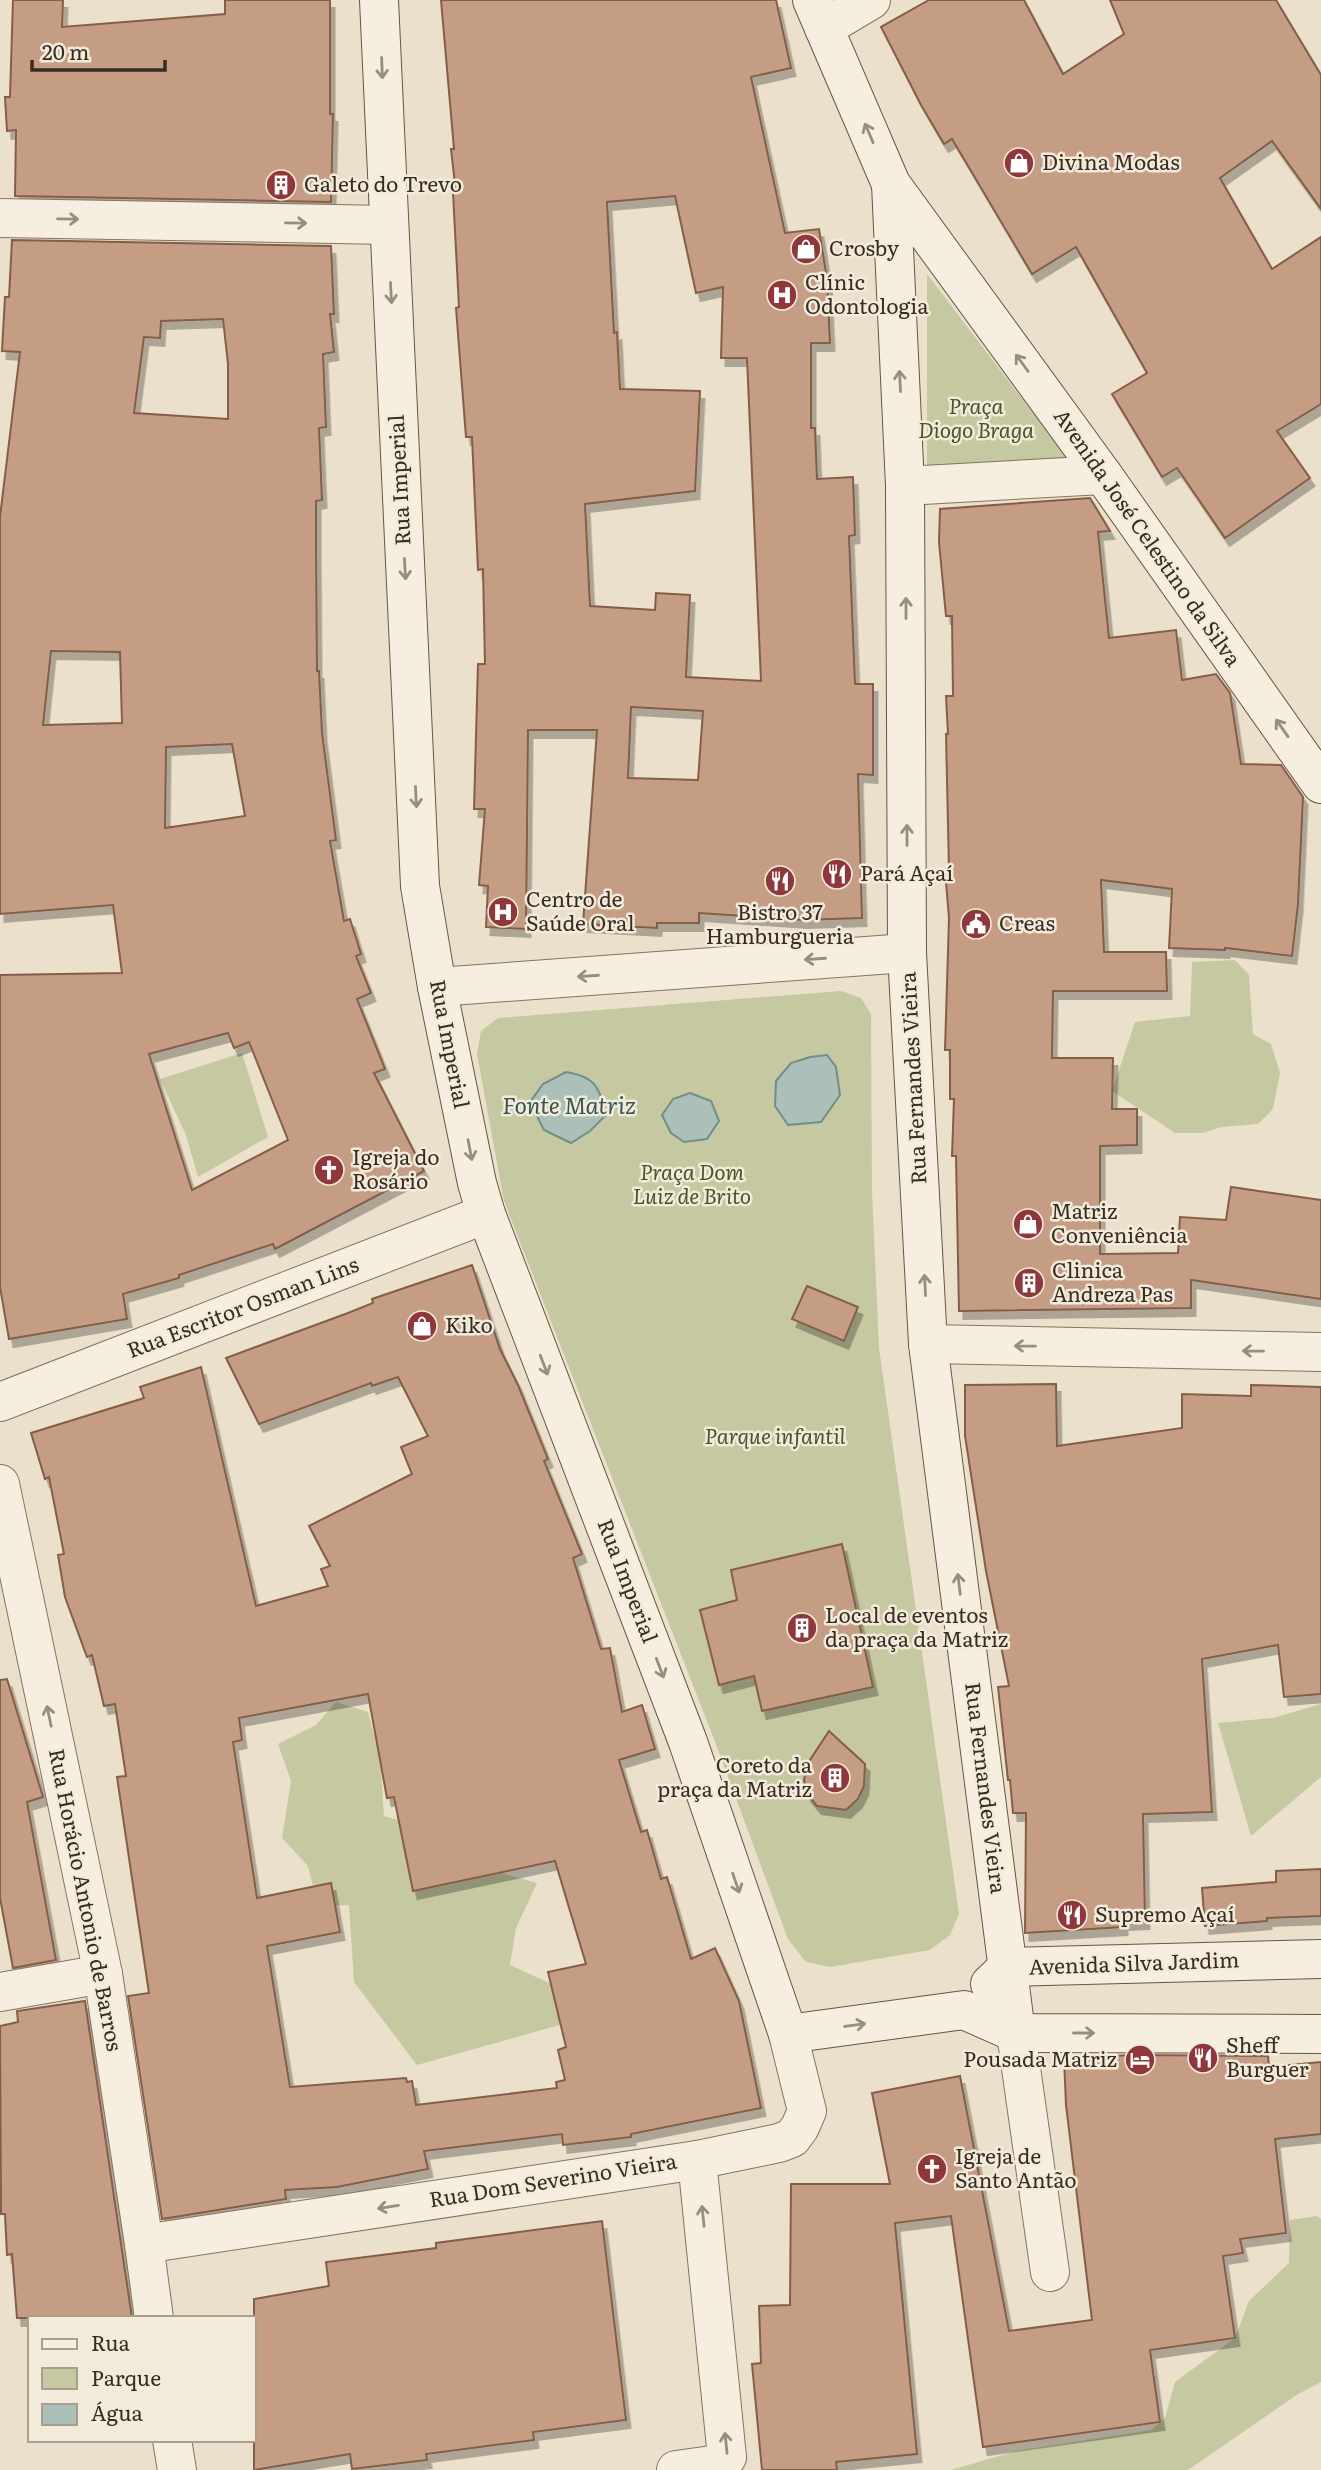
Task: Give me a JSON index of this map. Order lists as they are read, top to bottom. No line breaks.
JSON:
{"streets":{"main road":["Rua Imperial","Avenida José Celestino da Silva","Rua Fernandes Vieira","Rua Escritor Osman Lins","Rua Horácio Antonio de Barros","Avenida Silva Jardim","Rua Dom Severino Vieira"]},"crossings":[["Rua Imperial","Rua Escritor Osman Lins"],["Rua Imperial","Rua Dom Severino Vieira"],["Avenida José Celestino da Silva","Rua Fernandes Vieira"],["Rua Fernandes Vieira","Avenida Silva Jardim"],["Rua Horácio Antonio de Barros","Rua Dom Severino Vieira"]],"one_way":["Rua Imperial","Avenida José Celestino da Silva","Rua Fernandes Vieira","Rua Horácio Antonio de Barros"],"water":["Fonte Matriz"],"parks":["Praça Diogo Braga","Praça Dom Luiz de Brito","Parque infantil"],"places":{"shop":["Divina Modas","Crosby","Matriz Conveniência","Kiko"],"building":["Galeto do Trevo","Clinica Andreza Pas","Local de eventos da praça da Matriz","Coreto da praça da Matriz"],"hospital":["Clínic Odontologia","Centro de Saúde Oral"],"restaurant":["Pará Açaí","Bistro 37 Hamburgueria","Supremo Açaí","Sheff Burguer"],"public building":["Creas"],"church":["Igreja do Rosário","Igreja de Santo Antão"],"hotel":["Pousada Matriz"]},"legend":["Rua","Parque","Água"],"scale_bar":"20 m"}
